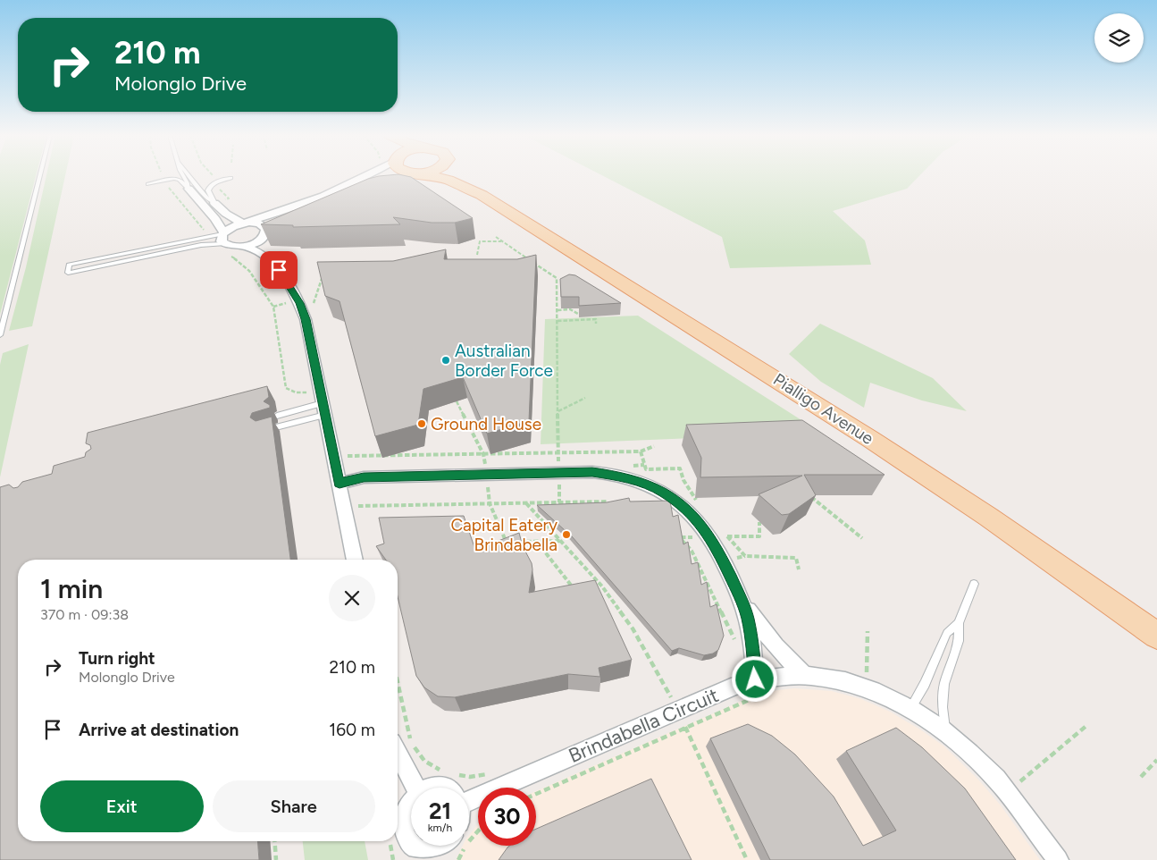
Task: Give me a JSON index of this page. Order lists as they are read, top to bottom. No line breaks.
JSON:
{"streets":{"main road":["Pialligo Avenue"],"street":["Brindabella Circuit"]},"places":["Australian Border Force","Ground House","Capital Eatery Brindabella"],"page":{"turn":["210 m","Molonglo Drive"],"heading":["1 min","370 m · 09:38"],"list":[{"name":"Turn right","note":"Molonglo Drive","value":"210 m"},{"name":"Arrive at destination","value":"160 m"}],"buttons":["Exit","Share"],"speed":"21 km/h","limit":"30"}}
